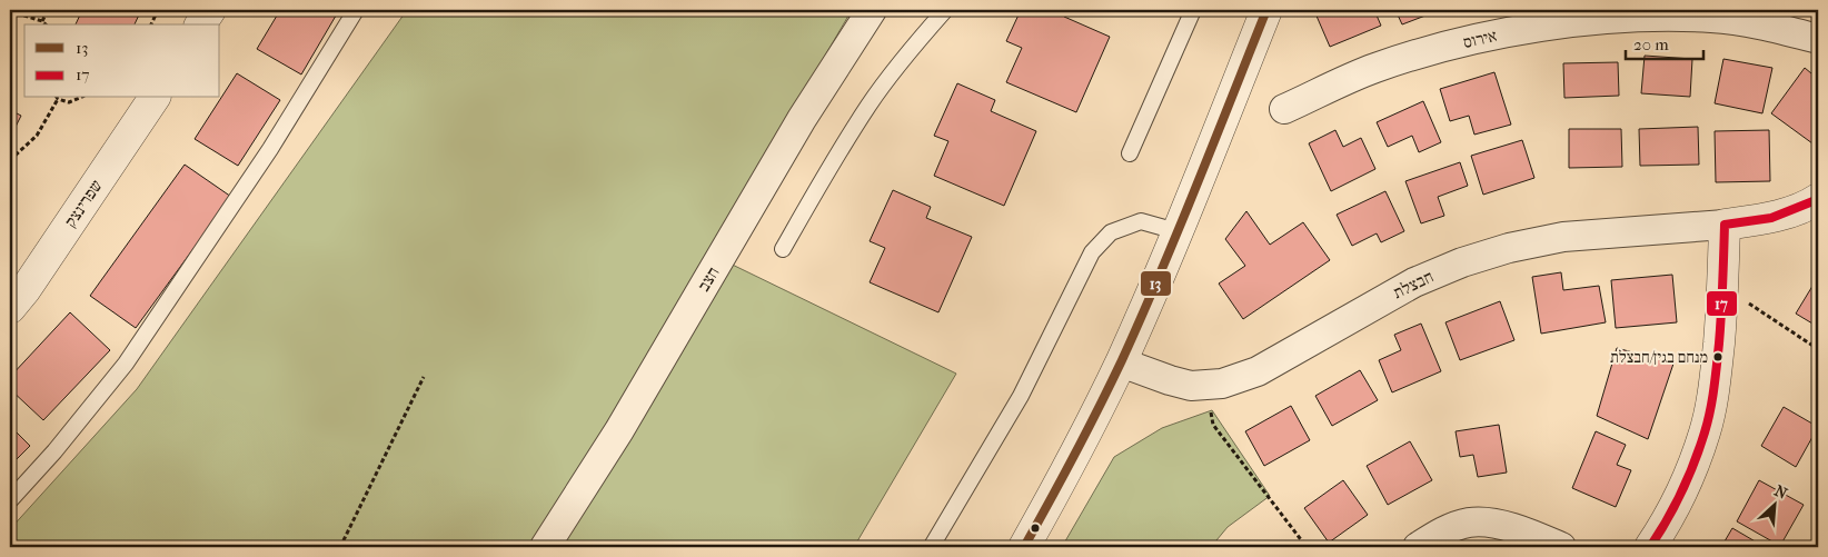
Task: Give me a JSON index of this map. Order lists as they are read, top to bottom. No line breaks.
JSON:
{"streets":{"street":["אירוס","שפרינצק","חצב","חבצלת"]},"places":["מנחם בגין/חבצלת"],"lines":["transit line 13","transit line 17"],"legend":["13","17"],"scale_bar":"20 m","north":"top right"}
